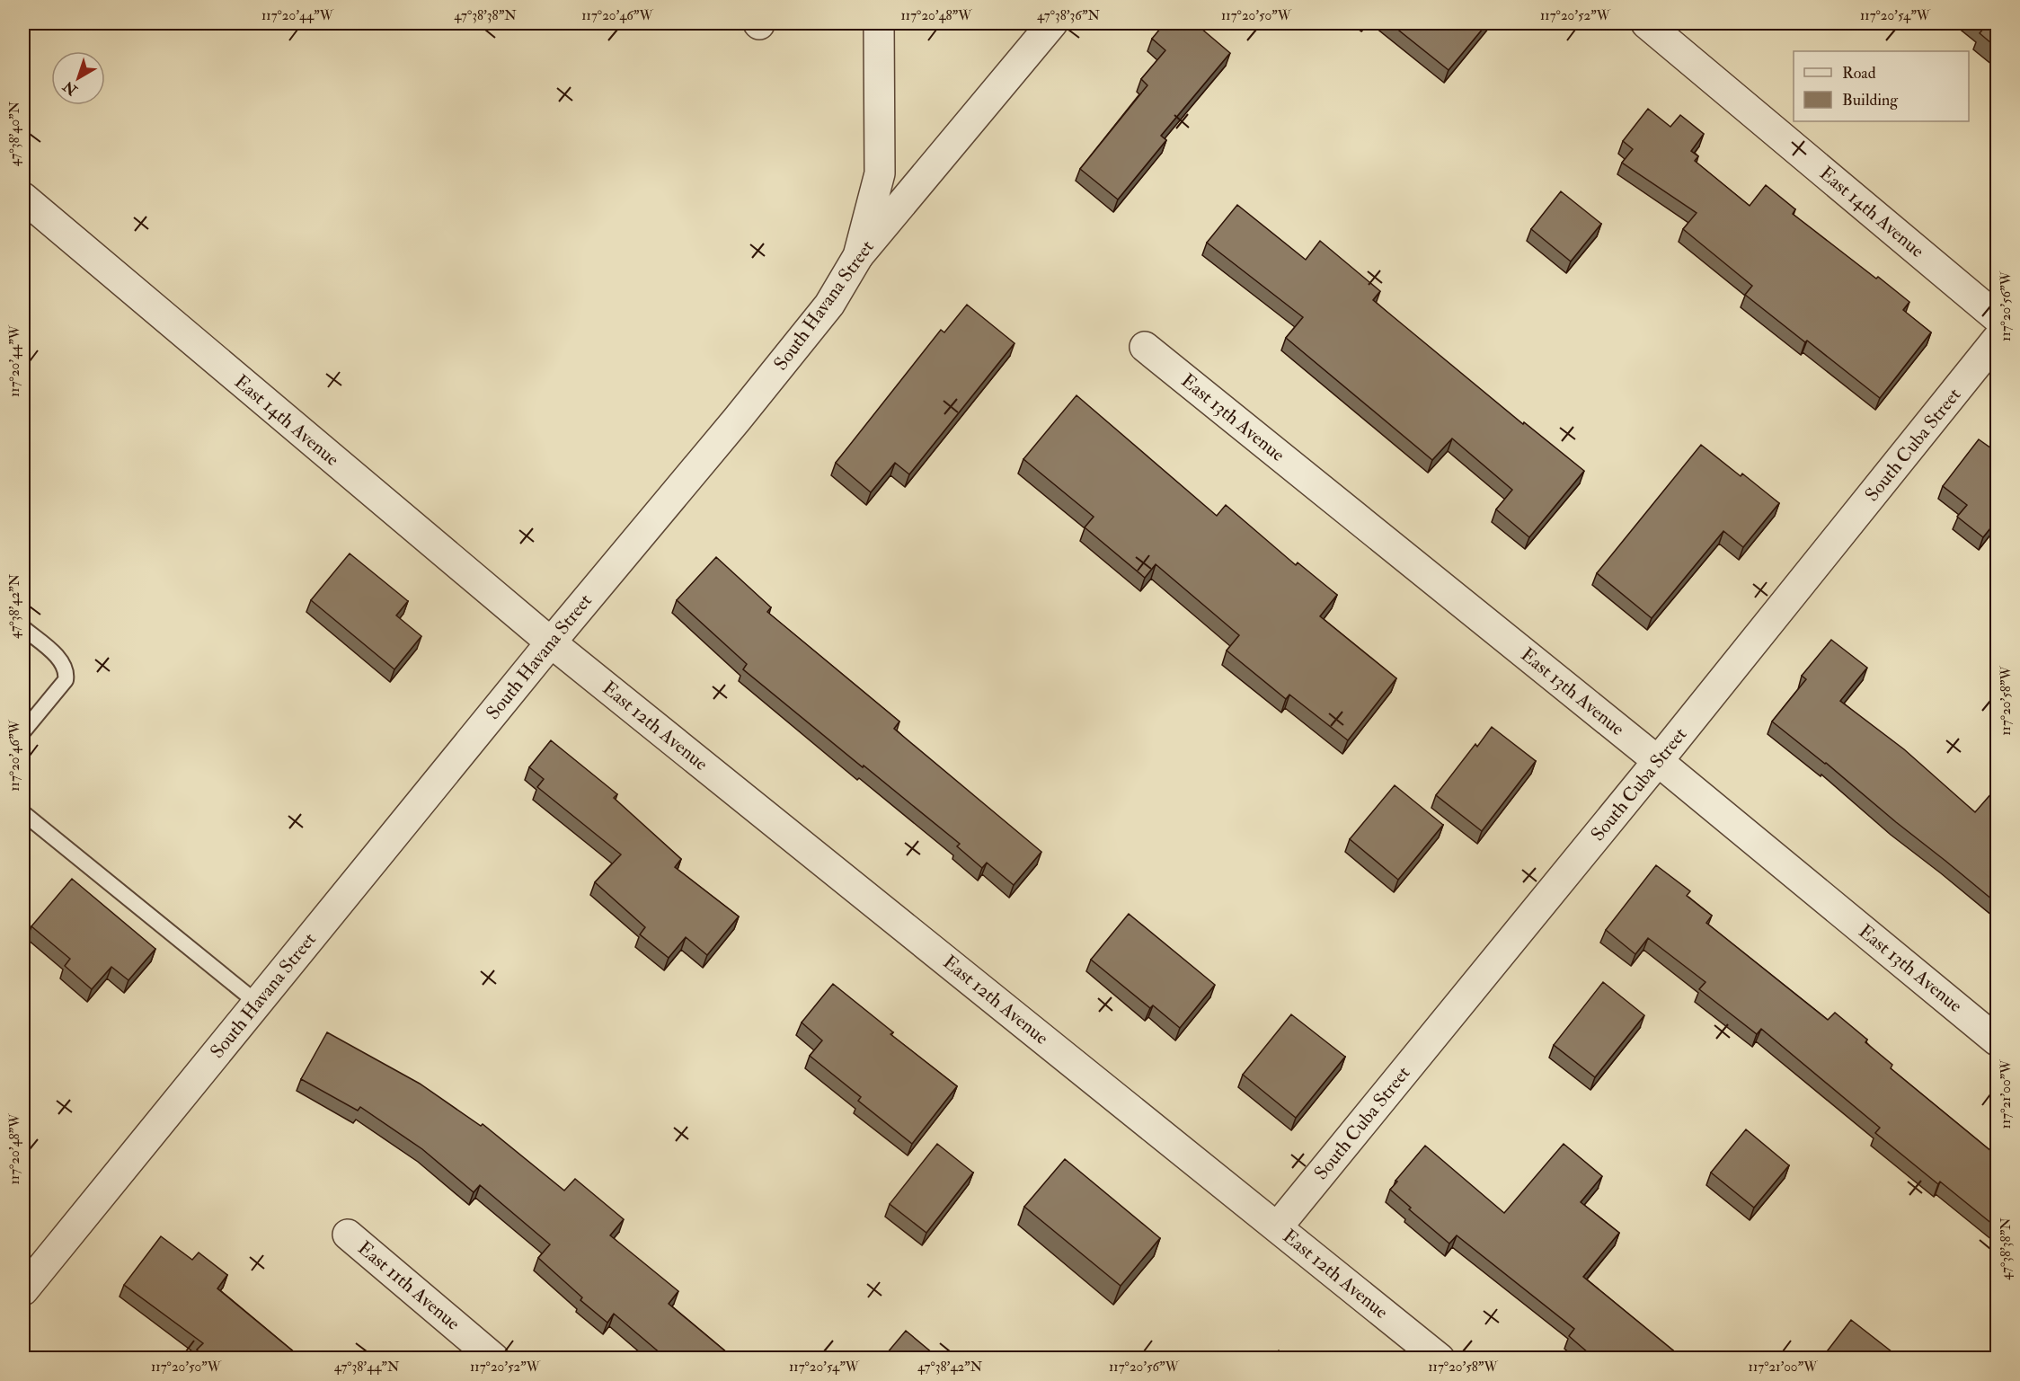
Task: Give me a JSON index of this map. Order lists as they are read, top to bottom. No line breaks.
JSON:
{"streets":{"street":["East 14th Avenue","South Havana Street","East 13th Avenue","South Cuba Street","East 12th Avenue","East 11th Avenue"]},"crossings":[["East 14th Avenue","South Havana Street"],["East 14th Avenue","East 12th Avenue"],["South Havana Street","East 12th Avenue"],["East 13th Avenue","South Cuba Street"],["South Cuba Street","East 12th Avenue"]],"legend":["Road","Building"],"north":"bottom left","coordinates":["117°20'44\"W","47°38'38\"N","117°20'46\"W","117°20'48\"W","47°38'36\"N","117°20'50\"W","117°20'52\"W","117°20'54\"W","47°38'40\"N","117°20'56\"W","47°38'42\"N","117°20'58\"W","117°21'00\"W","47°38'44\"N"]}
